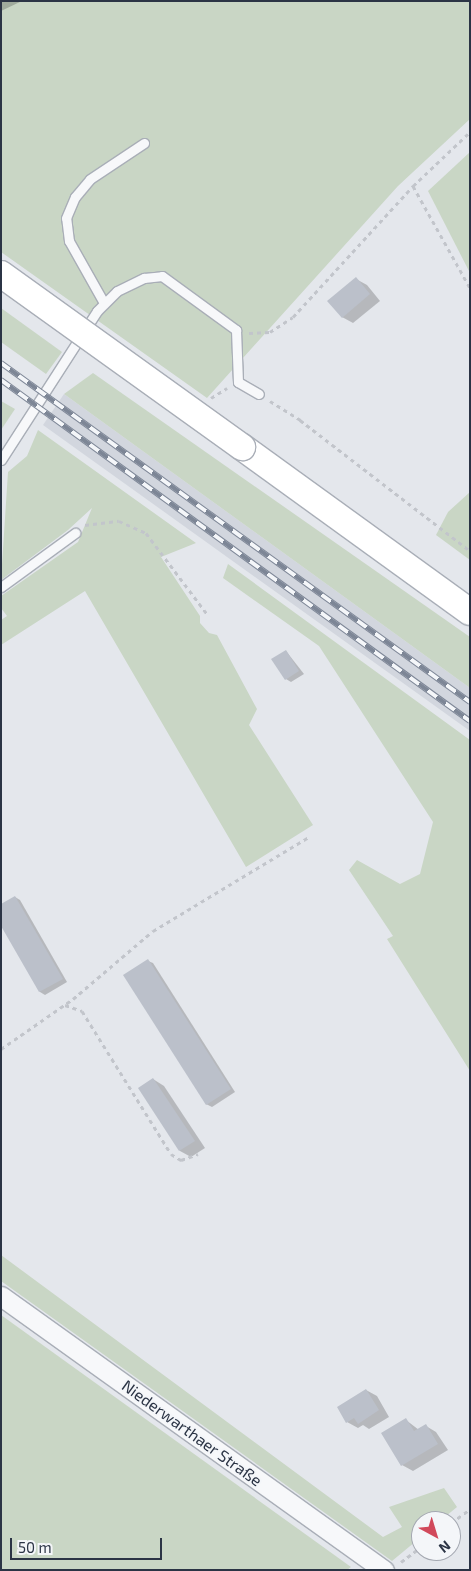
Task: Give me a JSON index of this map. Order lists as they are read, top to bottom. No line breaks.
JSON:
{"streets":{"street":["Niederwarthaer Straße"]},"scale_bar":"50 m","north":"bottom right"}
